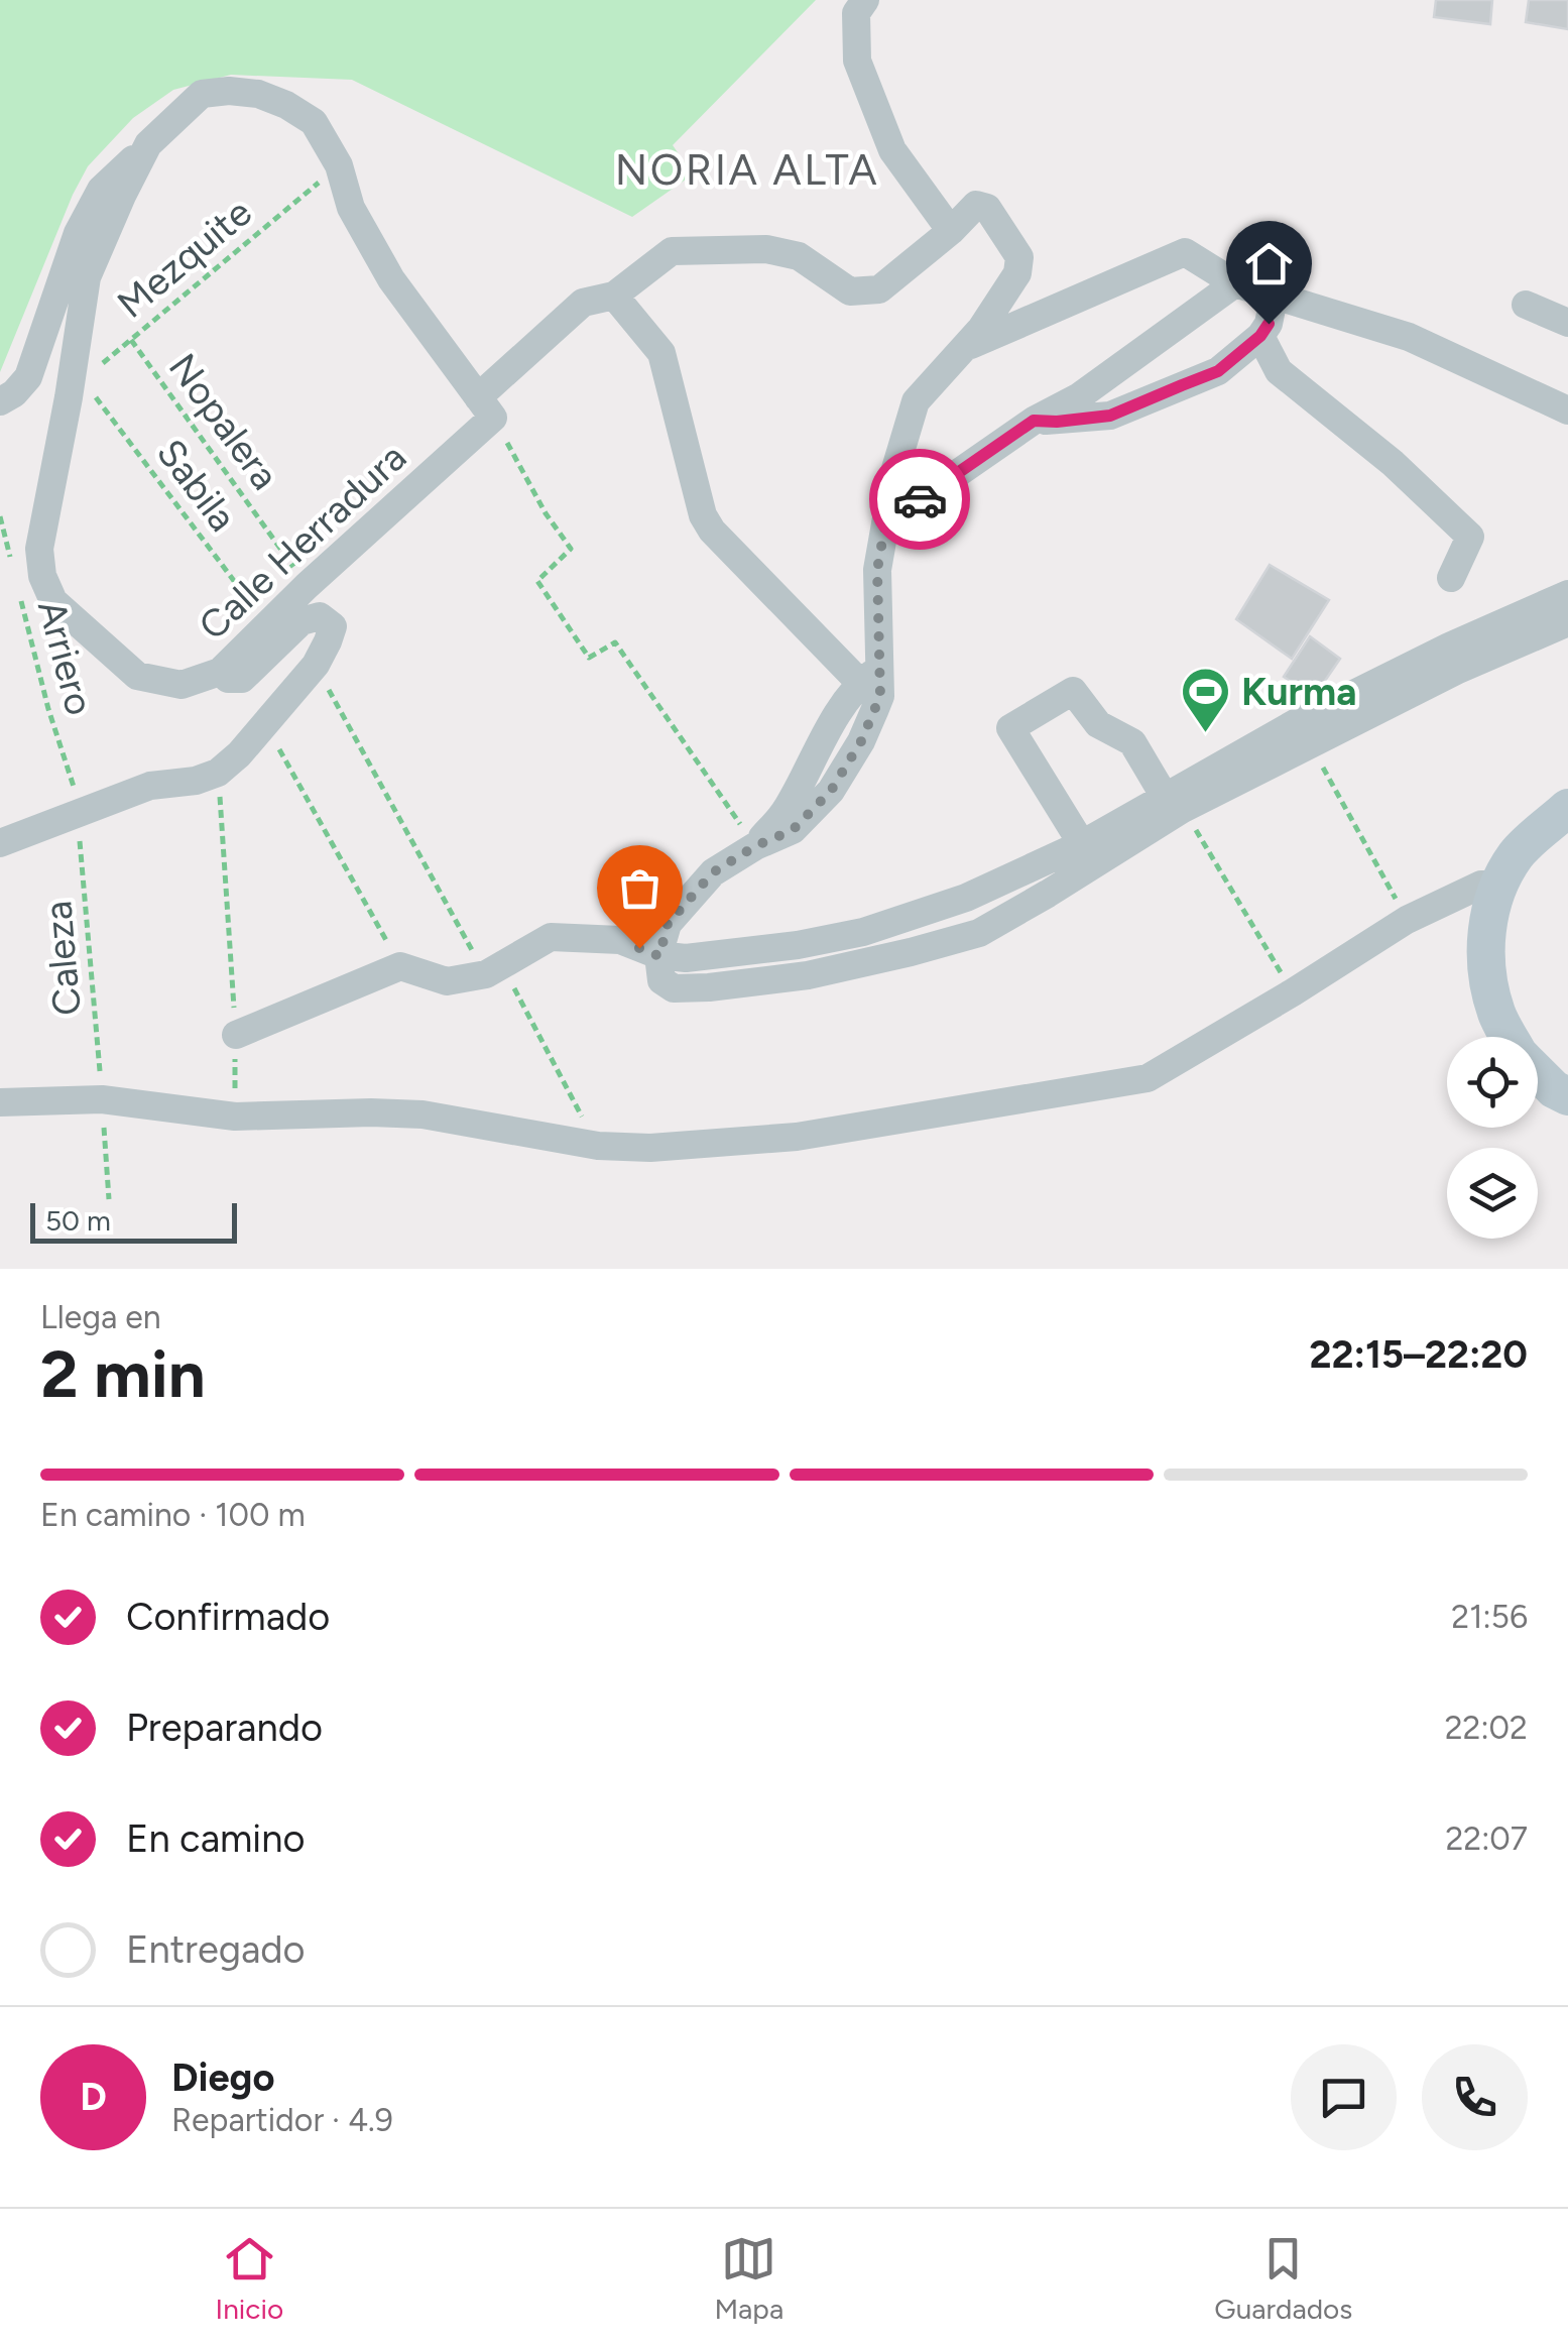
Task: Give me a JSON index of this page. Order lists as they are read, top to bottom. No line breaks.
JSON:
{"streets":{"street":["Calle Herradura"],"path":["Mezquite","Nopalera","Sabila","Arriero","Caleza"]},"crossings":[["Mezquite","Nopalera"],["Mezquite","Sabila"],["Mezquite","Calle Herradura"],["Nopalera","Calle Herradura"],["Sabila","Calle Herradura"],["Arriero","Caleza"]],"districts":["NORIA ALTA"],"places":{"sports":["Kurma"]},"scale_bar":"50 m","page":{"scale":"50 m","heading":["2 min","Llega en","22:15–22:20"],"panel":["Diego","Repartidor · 4.9"],"bar":"En camino · 100 m","list":[["Confirmado","21:56"],["Preparando","22:02"],["En camino","22:07"],"Entregado"],"round":"D","tabs":["Inicio","Mapa","Guardados"]}}
